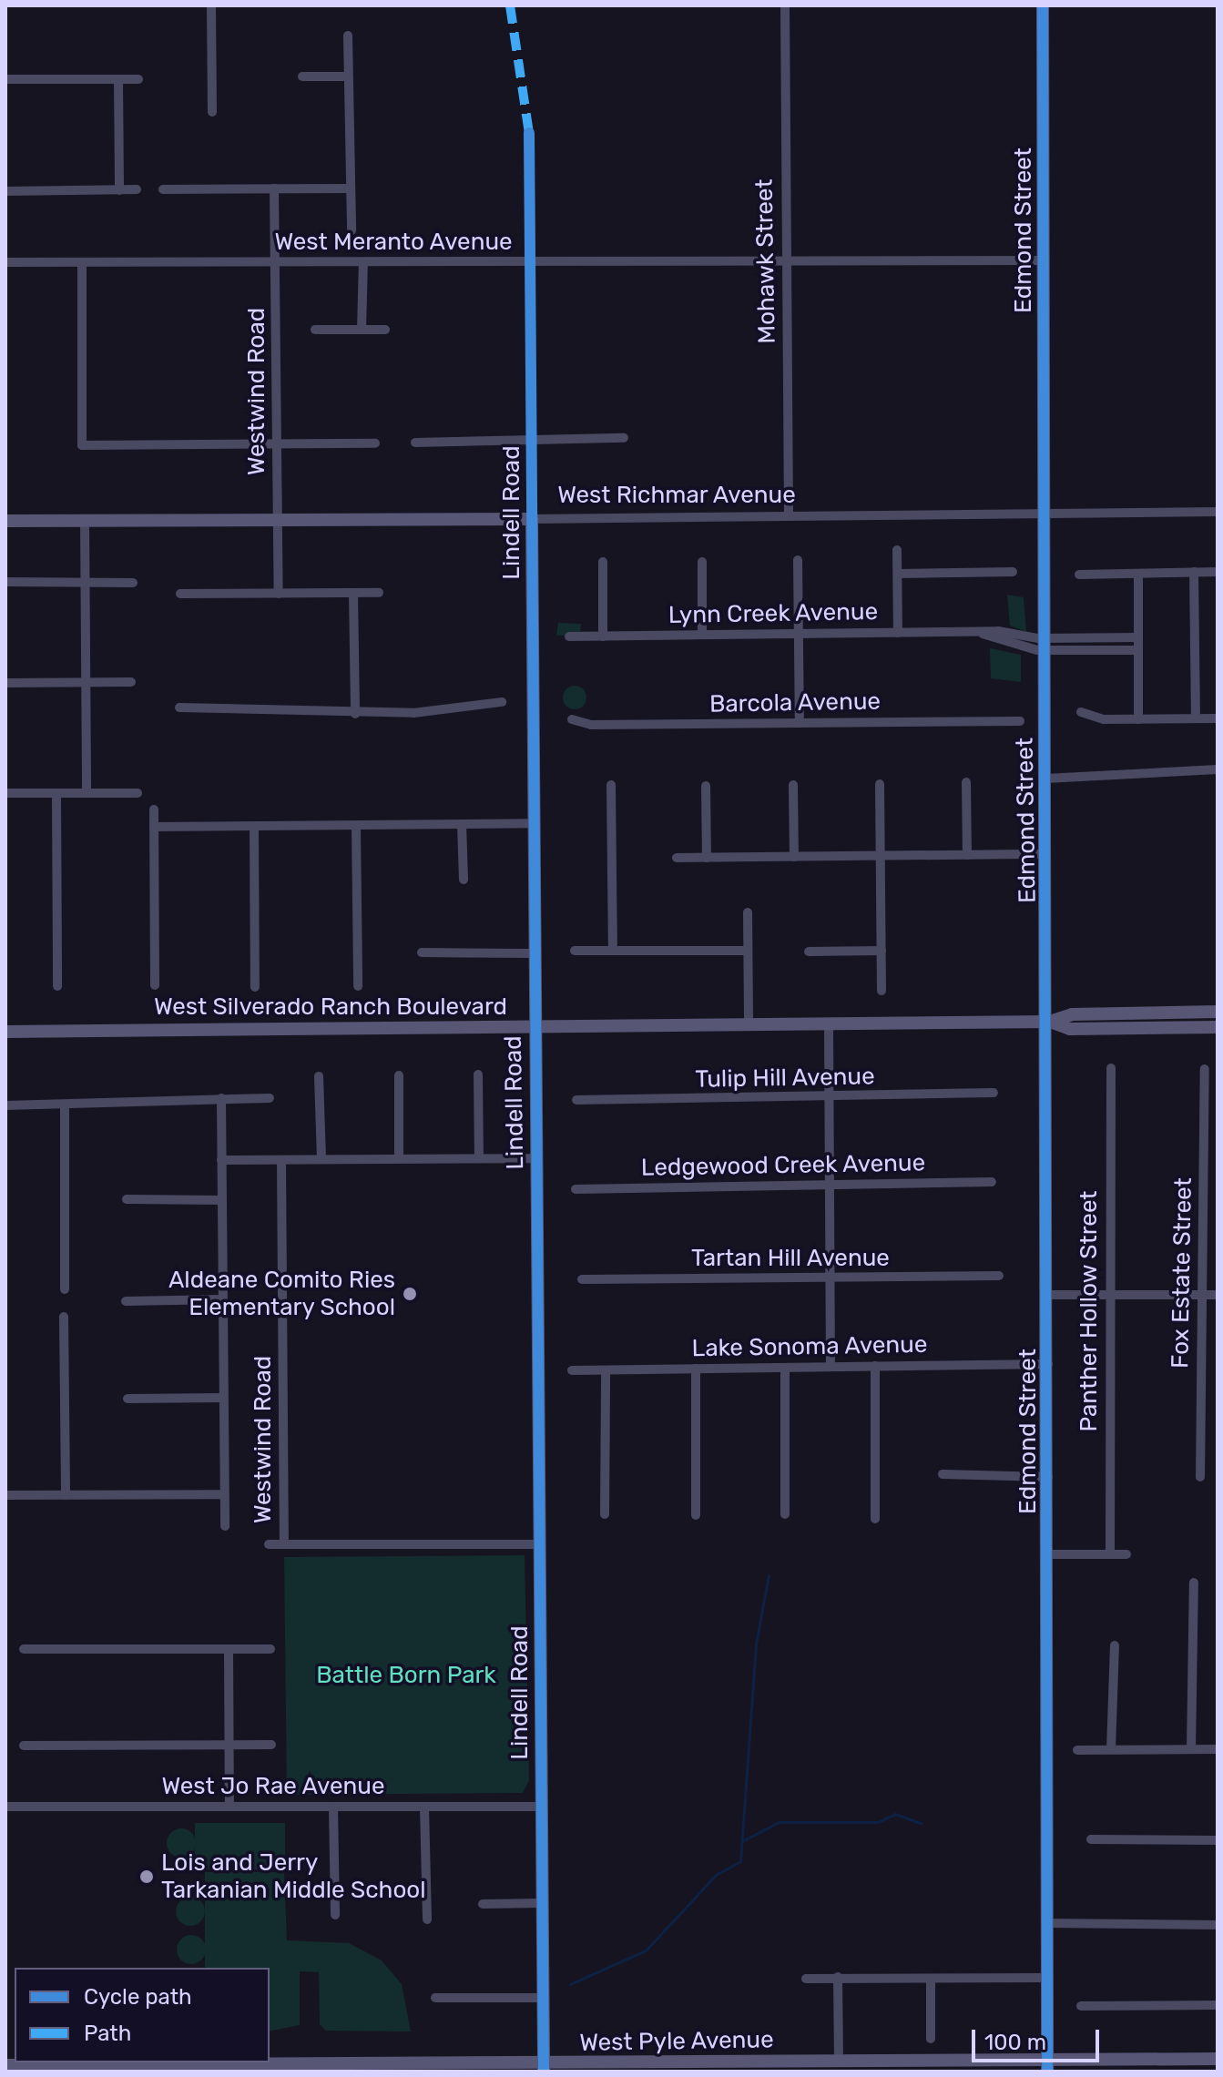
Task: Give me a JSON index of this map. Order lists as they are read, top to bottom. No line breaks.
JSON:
{"streets":{"street":["Edmond Street","West Meranto Avenue","Mohawk Street","Westwind Road","West Richmar Avenue","Lindell Road","Lynn Creek Avenue","Barcola Avenue","West Silverado Ranch Boulevard","Tulip Hill Avenue","Ledgewood Creek Avenue","Tartan Hill Avenue","Fox Estate Street","Panther Hollow Street","Lake Sonoma Avenue","West Jo Rae Avenue","West Pyle Avenue"]},"crossings":[["Edmond Street","West Meranto Avenue"],["Edmond Street","West Richmar Avenue"],["Edmond Street","Lynn Creek Avenue"],["Edmond Street","West Silverado Ranch Boulevard"],["Edmond Street","Lake Sonoma Avenue"],["Edmond Street","West Pyle Avenue"],["West Meranto Avenue","Mohawk Street"],["West Meranto Avenue","Westwind Road"],["West Meranto Avenue","Lindell Road"],["Mohawk Street","West Richmar Avenue"],["Westwind Road","West Richmar Avenue"],["West Richmar Avenue","Lindell Road"],["Lindell Road","West Silverado Ranch Boulevard"],["Lindell Road","West Jo Rae Avenue"],["Lindell Road","West Pyle Avenue"]],"parks":["Battle Born Park"],"places":["Aldeane Comito Ries Elementary School","Lois and Jerry Tarkanian Middle School"],"legend":["Cycle path","Path"],"scale_bar":"100 m"}
